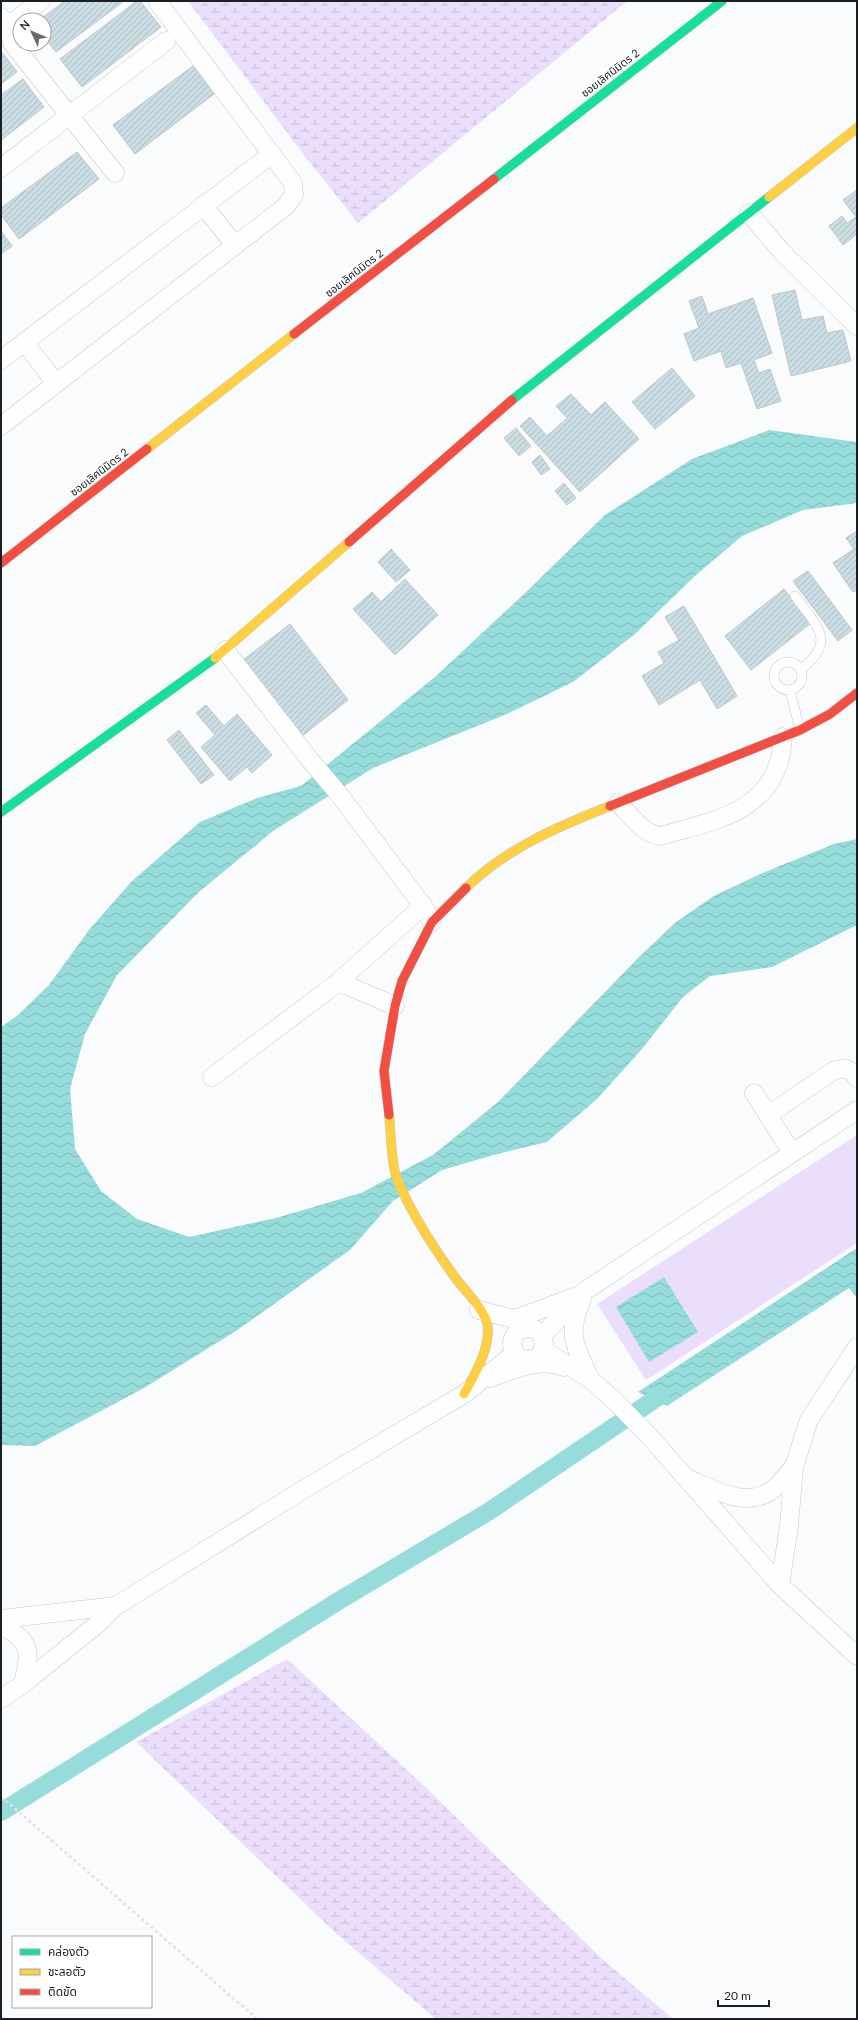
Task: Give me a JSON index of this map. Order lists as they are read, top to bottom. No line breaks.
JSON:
{"streets":{"street":["ซอยเลิศนิมิตร 2"]},"legend":["คล่องตัว","ชะลอตัว","ติดขัด"],"scale_bar":"20 m","north":"top left"}
